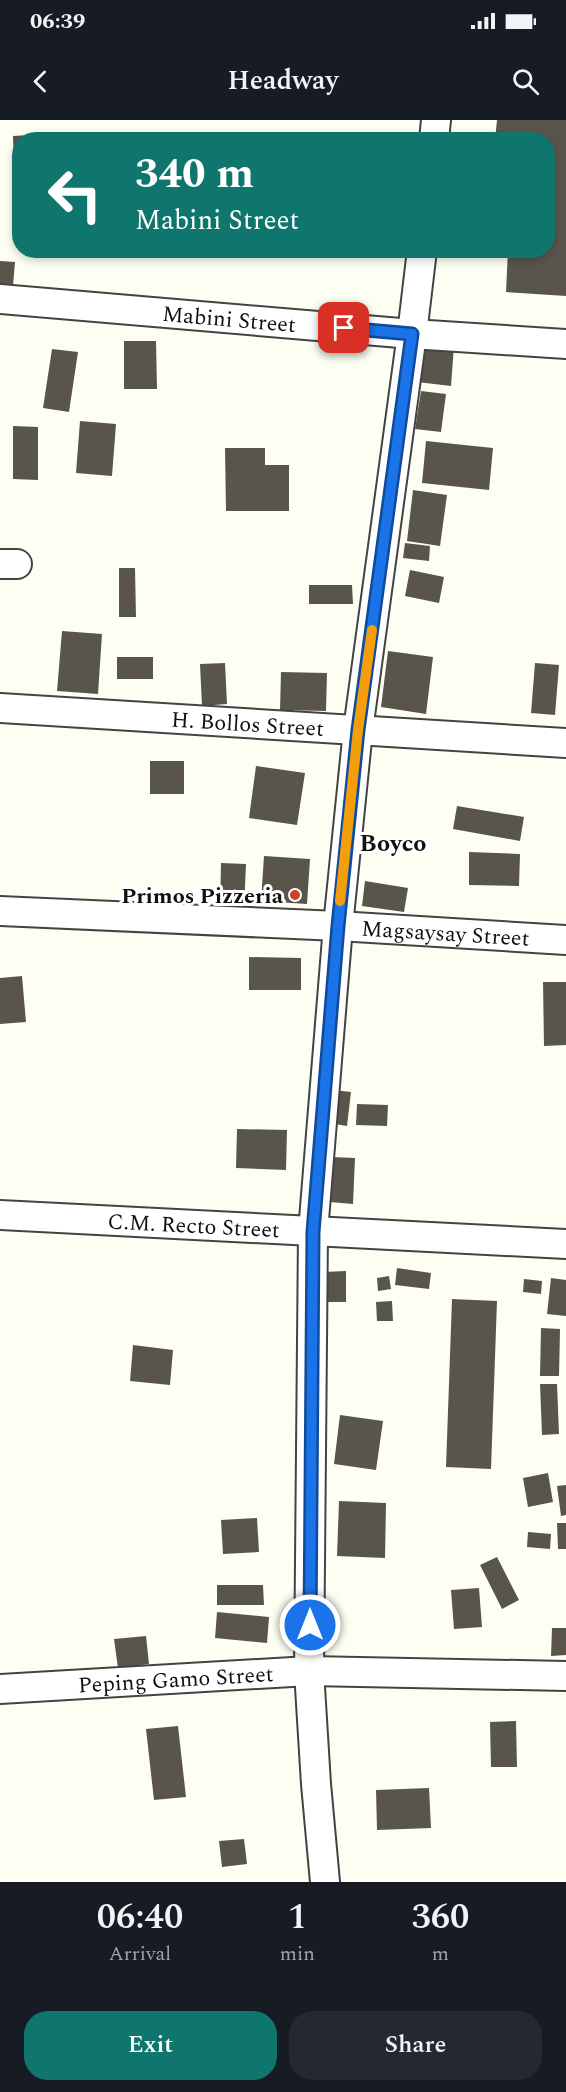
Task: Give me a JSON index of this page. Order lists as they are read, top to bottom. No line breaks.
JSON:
{"streets":{"street":["Mabini Street","H. Bollos Street","Magsaysay Street","C.M. Recto Street","Peping Gamo Street"]},"districts":["Boyco"],"places":["Primos Pizzeria"],"page":{"status":"06:39","header":"Headway","turn":["340 m","Mabini Street"],"eta":["06:40","Arrival","1","min","360","m"],"buttons":["Exit","Share"]}}
